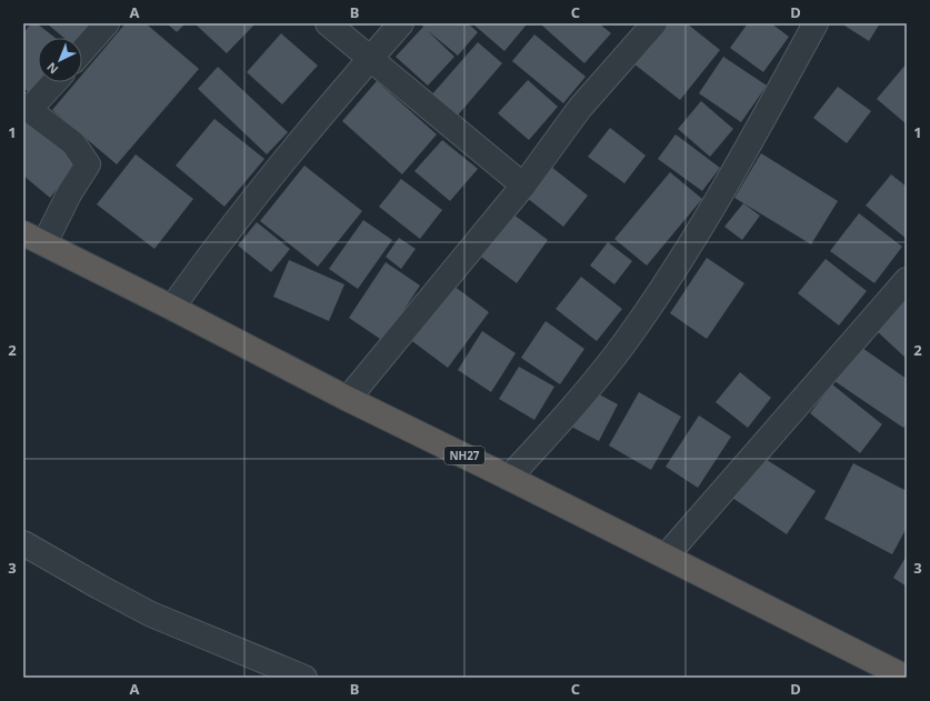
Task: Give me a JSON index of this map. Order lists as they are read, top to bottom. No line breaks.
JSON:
{"streets":{"highway":["NH27"]},"north":"bottom left","grid":{"columns":["A","B","C","D"],"rows":["1","2","3"]}}
